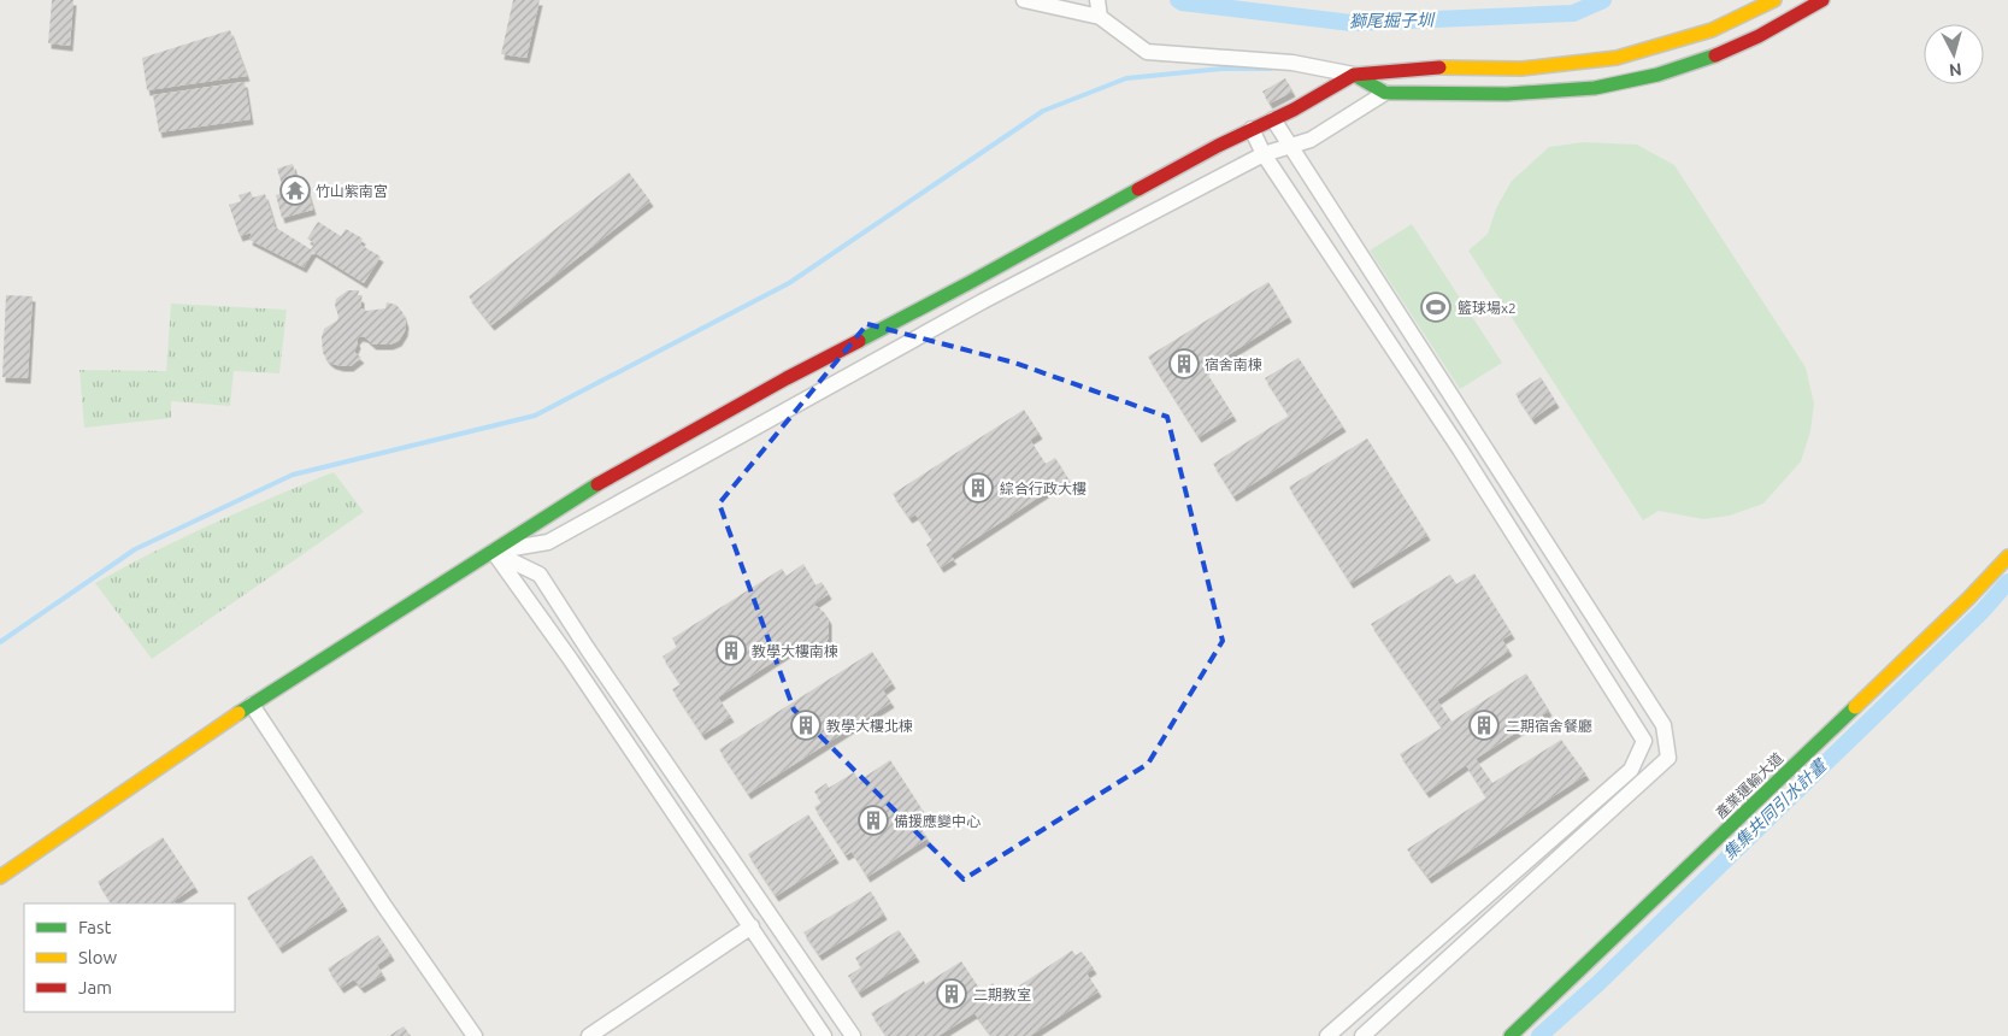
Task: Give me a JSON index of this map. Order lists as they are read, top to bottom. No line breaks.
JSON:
{"streets":{"street":["產業運輸大道"]},"water":["獅尾掘子圳","集集共同引水計畫"],"places":{"temple":["竹山紫南宮"],"sports":["籃球場x2"],"building":["宿舍南棟","綜合行政大樓","教學大樓南棟","教學大樓北棟","二期宿舍餐廳","備援應變中心","二期教室"]},"legend":["Fast","Slow","Jam"],"north":"bottom"}
